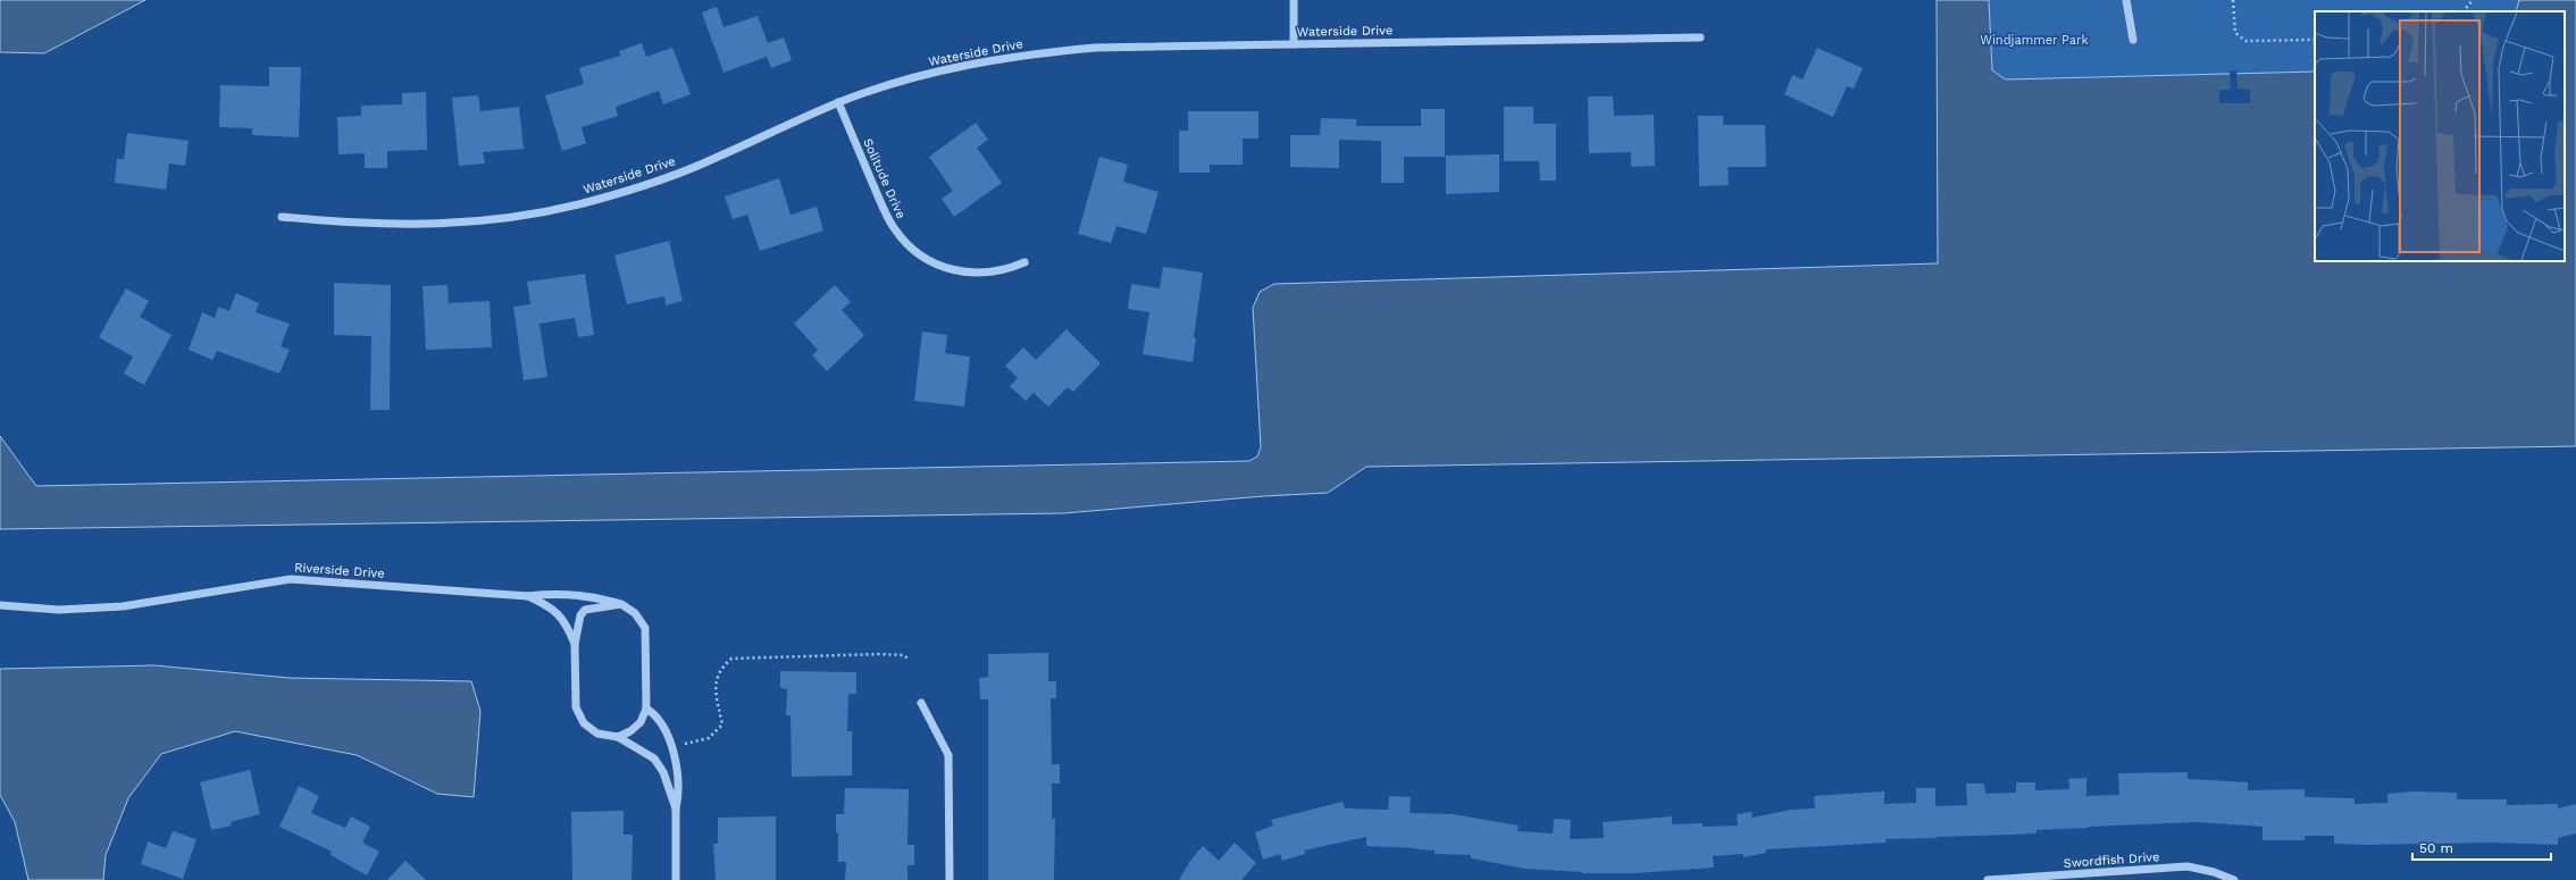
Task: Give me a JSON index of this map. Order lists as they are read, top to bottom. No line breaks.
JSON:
{"streets":{"street":["Waterside Drive","Solitude Drive","Riverside Drive","Swordfish Drive"]},"crossings":[["Waterside Drive","Solitude Drive"]],"parks":["Windjammer Park"],"scale_bar":"50 m"}
